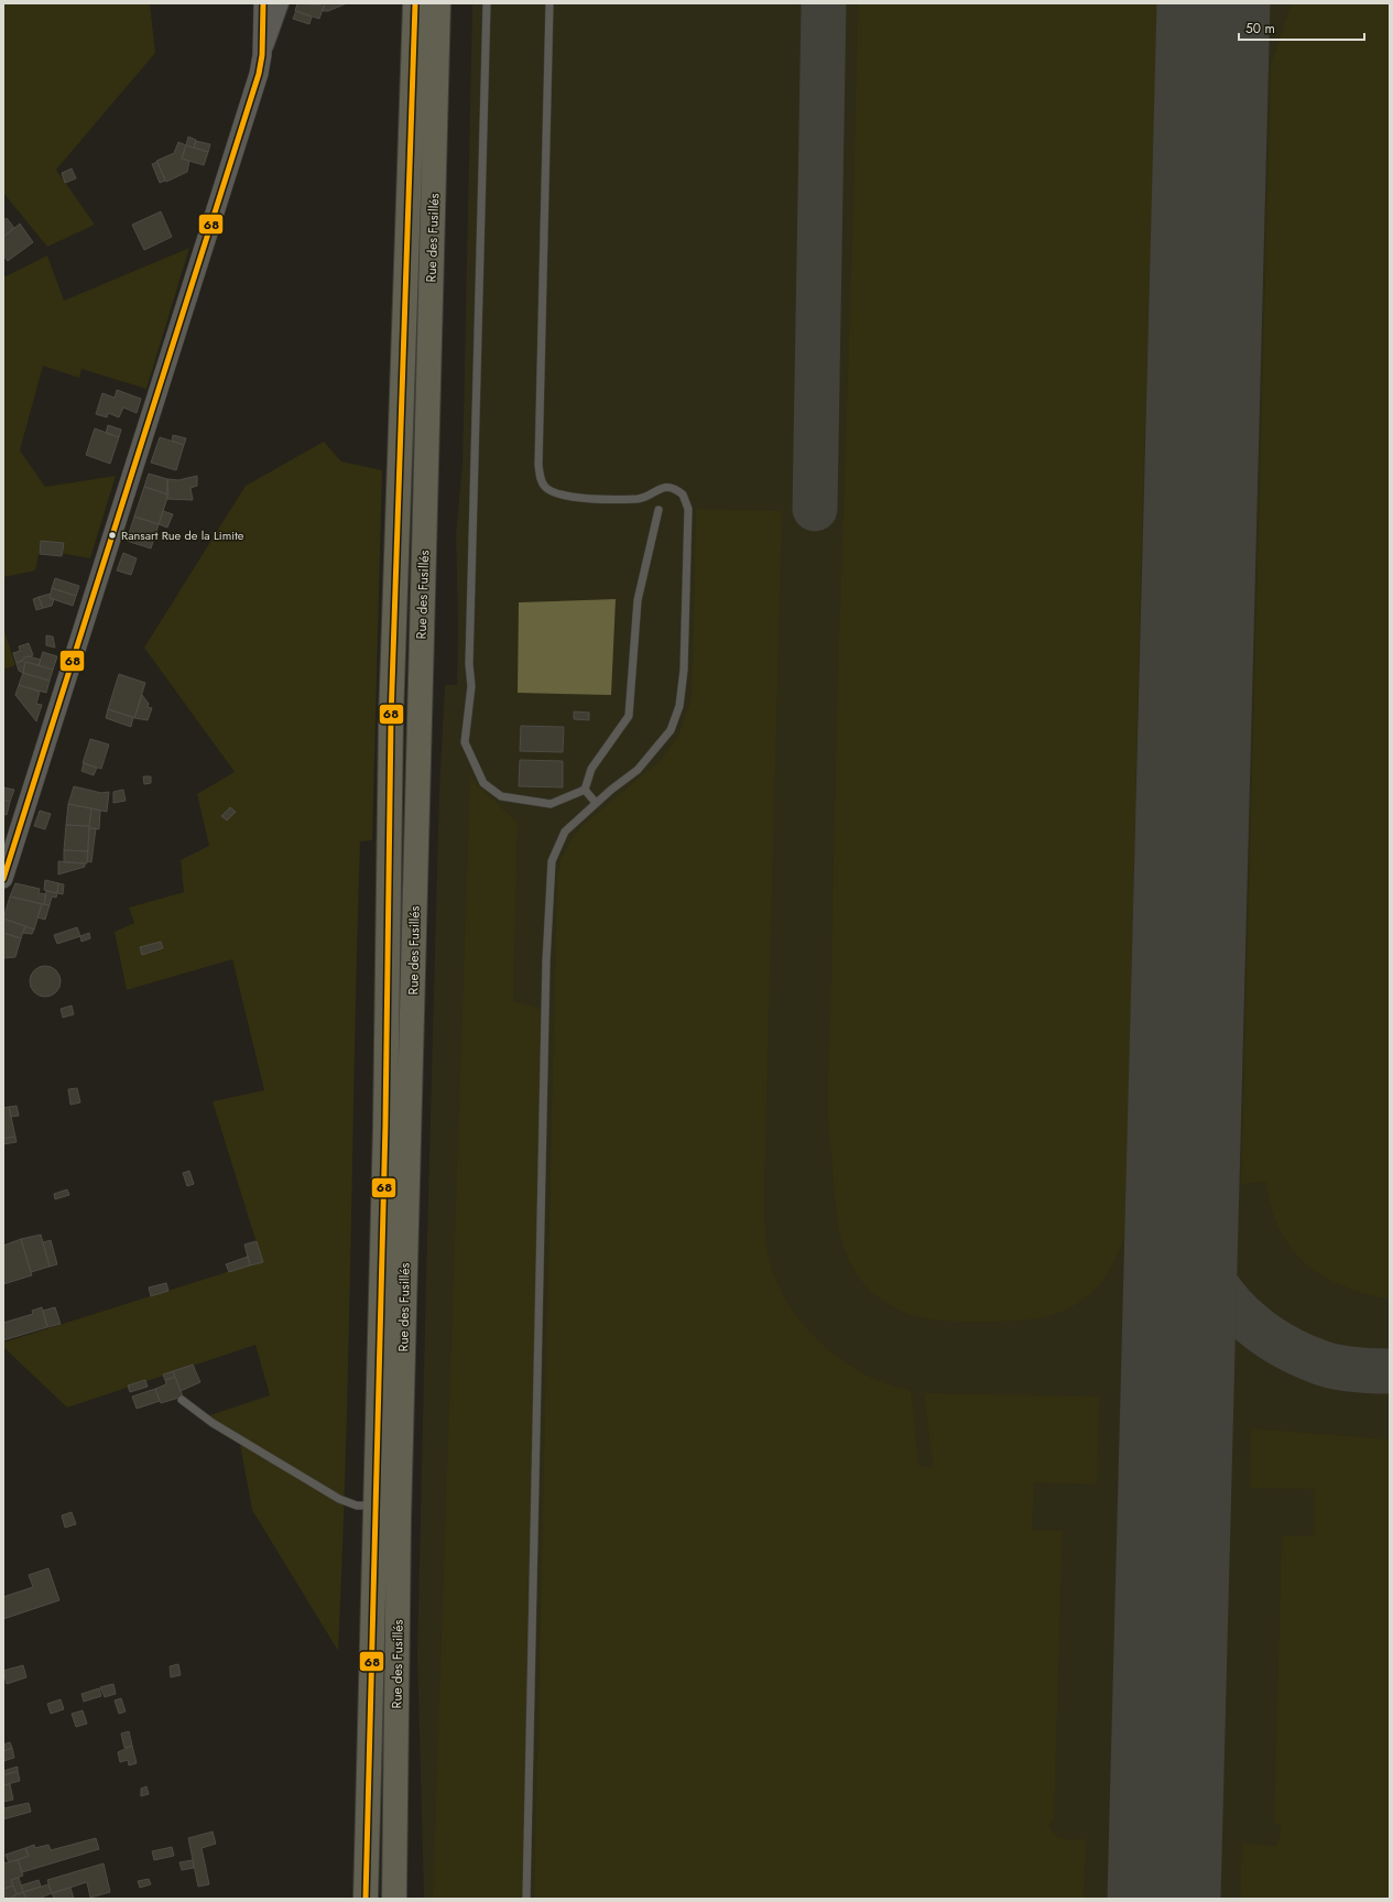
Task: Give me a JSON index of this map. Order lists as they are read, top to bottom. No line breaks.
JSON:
{"streets":{"highway":["Rue des Fusillés"]},"places":["Ransart Rue de la Limite"],"lines":["transit line 68"],"scale_bar":"50 m"}
